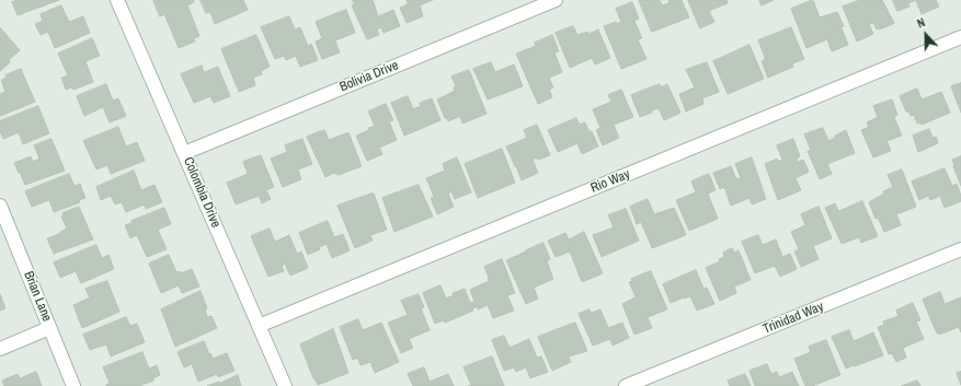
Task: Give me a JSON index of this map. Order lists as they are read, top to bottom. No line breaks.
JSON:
{"streets":{"street":["Bolivia Drive","Rio Way","Colombia Drive","Brian Lane","Trinidad Way"]},"crossings":[["Bolivia Drive","Colombia Drive"],["Rio Way","Colombia Drive"]],"north":"top"}
